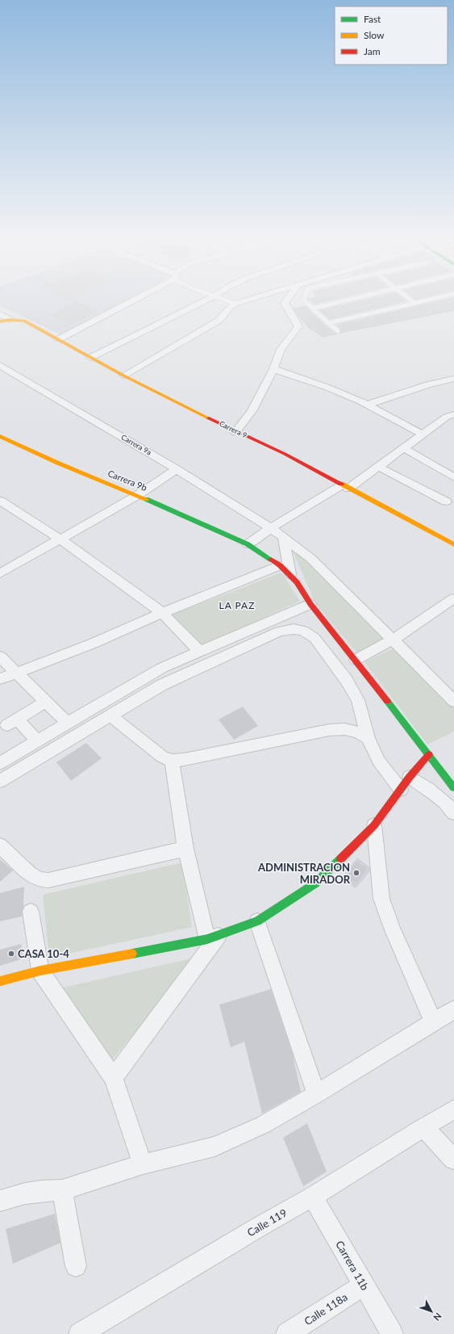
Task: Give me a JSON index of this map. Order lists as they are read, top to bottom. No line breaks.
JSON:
{"streets":{"main road":["Carrera 9","Carrera 9b"],"street":["Carrera 9a","Calle 119","Carrera 11b","Calle 118a"]},"crossings":[["Calle 119","Carrera 11b"],["Carrera 11b","Calle 118a"]],"districts":["LA PAZ"],"places":["ADMINISTRACION MIRADOR","CASA 10-4"],"legend":["Fast","Slow","Jam"],"north":"bottom right"}
